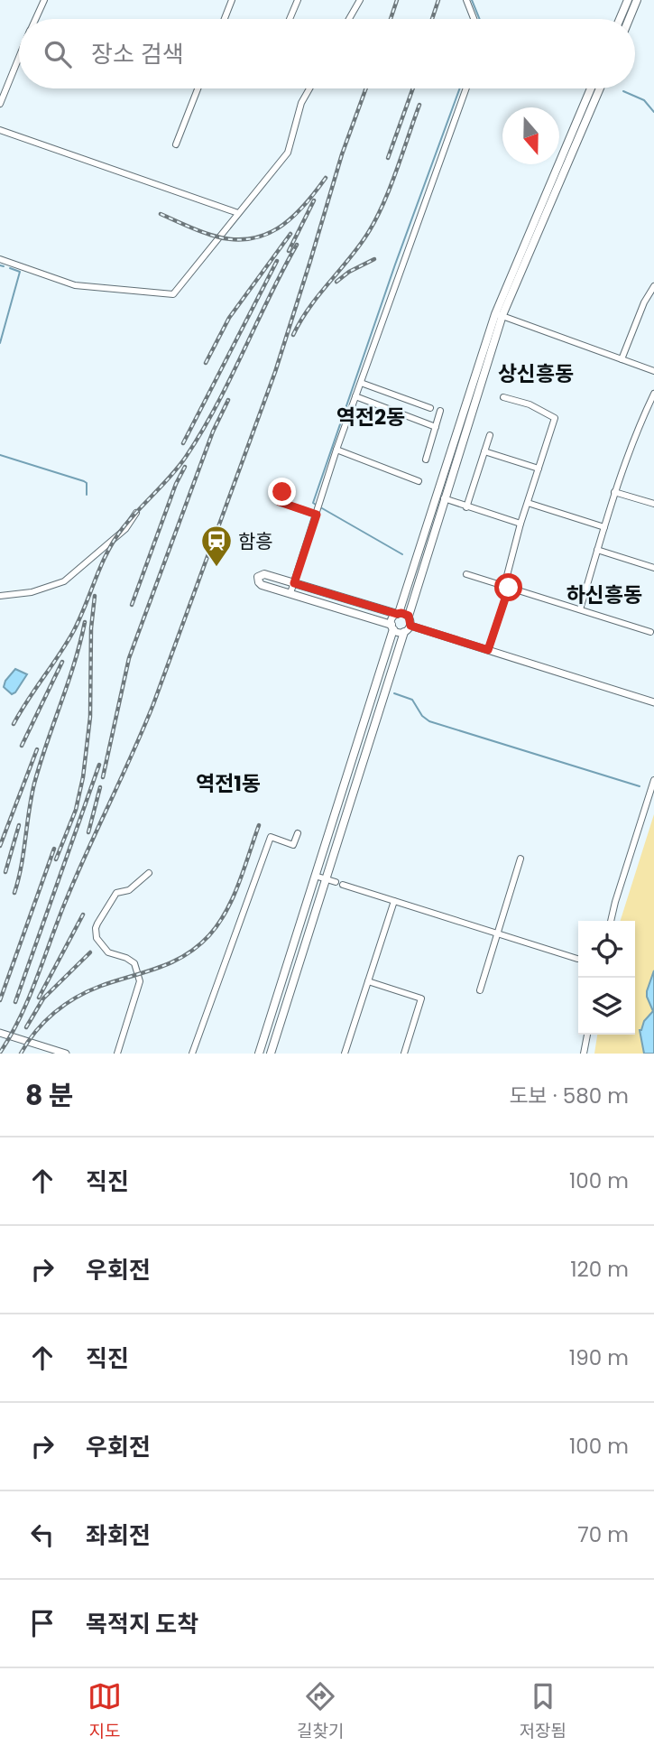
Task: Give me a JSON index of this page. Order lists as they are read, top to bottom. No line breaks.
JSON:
{"districts":["상신흥동","역전2동","하신흥동","역전1동"],"places":{"station":["함흥"]},"north":"bottom","page":{"search":"장소 검색","heading":["8 분","도보 · 580 m"],"list":[["직진","100 m"],["우회전","120 m"],["직진","190 m"],["우회전","100 m"],["좌회전","70 m"],"목적지 도착"],"nav":["지도","길찾기","저장됨"]}}
